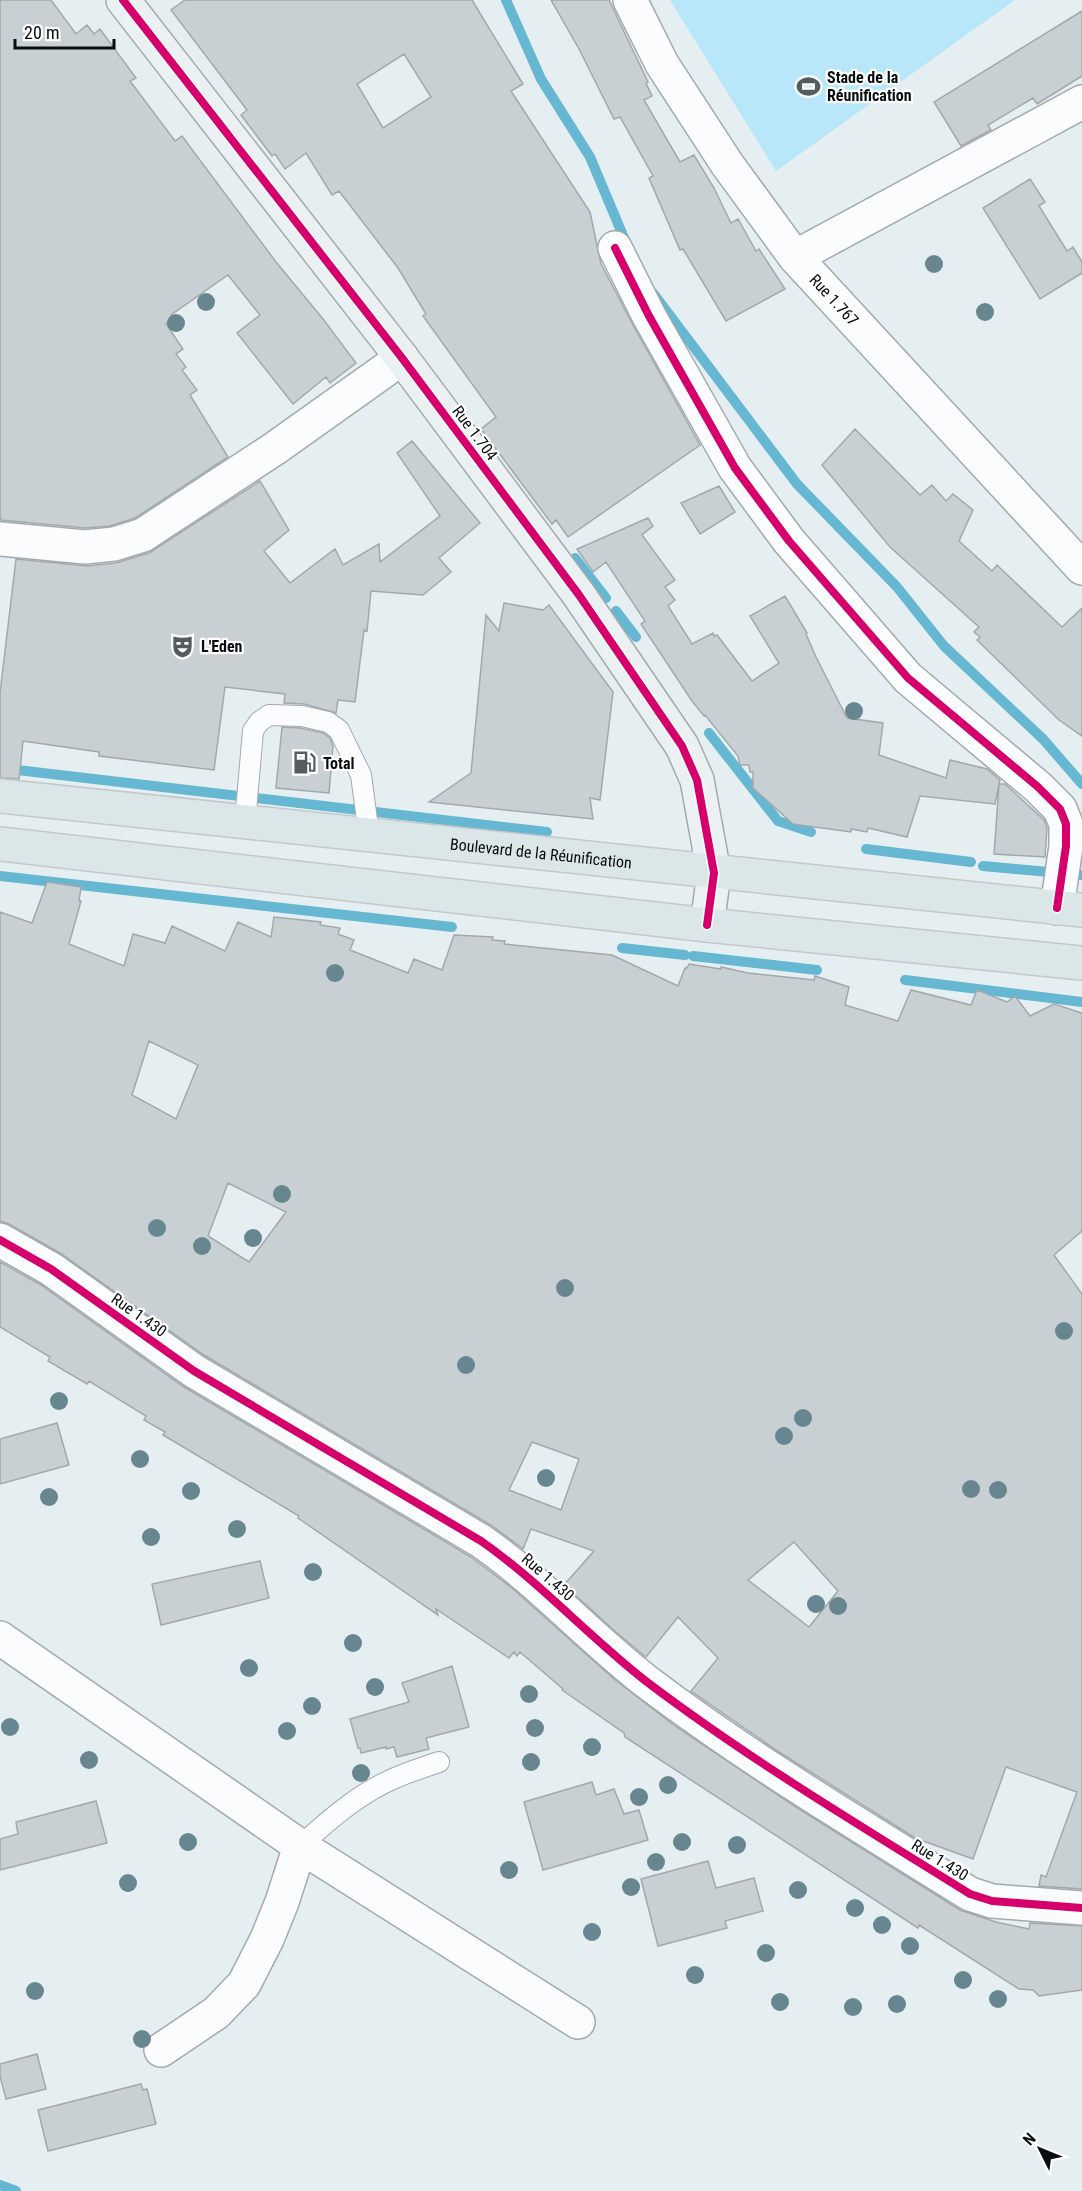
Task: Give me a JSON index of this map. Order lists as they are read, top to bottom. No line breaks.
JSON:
{"streets":{"main road":["Boulevard de la Réunification"],"street":["Rue 1.767","Rue 1.704","Rue 1.430"]},"crossings":[["Rue 1.704","Boulevard de la Réunification"]],"places":{"sports":["Stade de la Réunification"],"theatre":["L'Eden"],"fuel station":["Total"]},"scale_bar":"20 m","north":"top left"}
